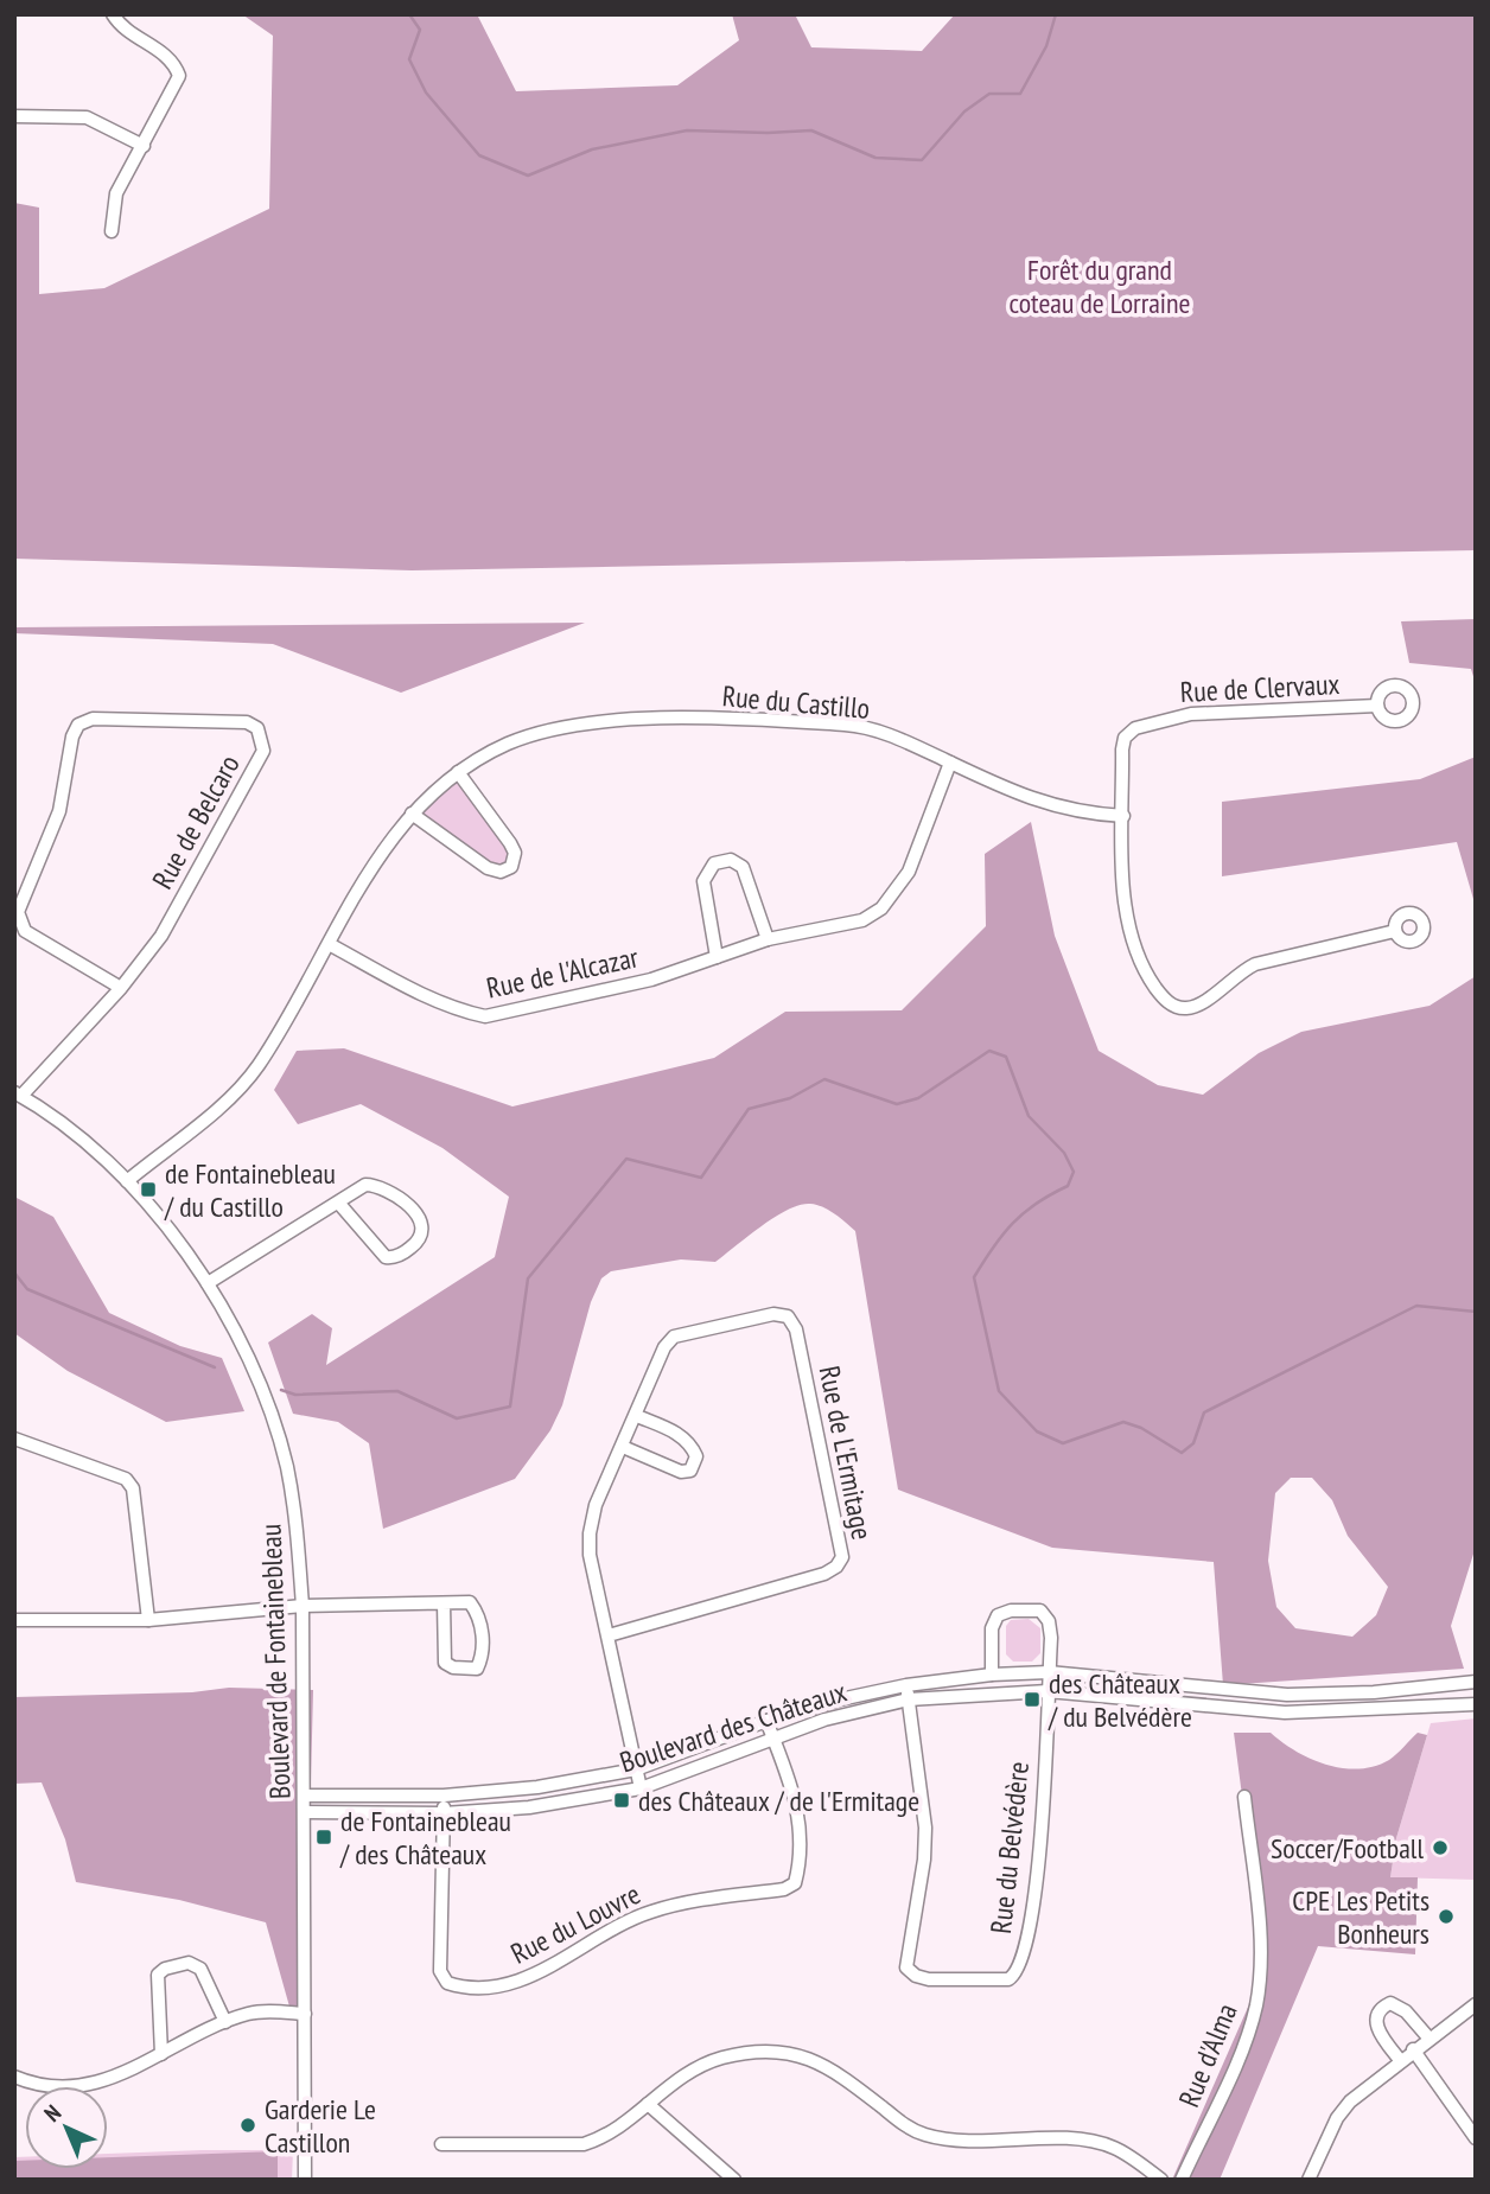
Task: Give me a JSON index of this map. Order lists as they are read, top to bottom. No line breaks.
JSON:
{"streets":{"street":["Rue de Clervaux","Rue du Castillo","Rue de Belcaro","Rue de l'Alcazar","Rue de L'Ermitage","Boulevard de Fontainebleau","Boulevard des Châteaux","Rue du Belvédère","Rue du Louvre","Rue d'Alma"]},"crossings":[["Rue de Clervaux","Rue du Castillo"],["Rue du Castillo","Rue de l'Alcazar"],["Rue du Castillo","Boulevard de Fontainebleau"],["Rue de Belcaro","Boulevard de Fontainebleau"],["Rue de L'Ermitage","Boulevard des Châteaux"],["Boulevard de Fontainebleau","Boulevard des Châteaux"],["Boulevard des Châteaux","Rue du Belvédère"],["Boulevard des Châteaux","Rue du Louvre"]],"parks":["Forêt du grand coteau de Lorraine"],"places":{"transit":["de Fontainebleau / du Castillo","des Châteaux / du Belvédère","des Châteaux / de l'Ermitage","de Fontainebleau / des Châteaux"],"other":["Soccer/Football","CPE Les Petits Bonheurs","Garderie Le Castillon"]},"north":"top left"}
